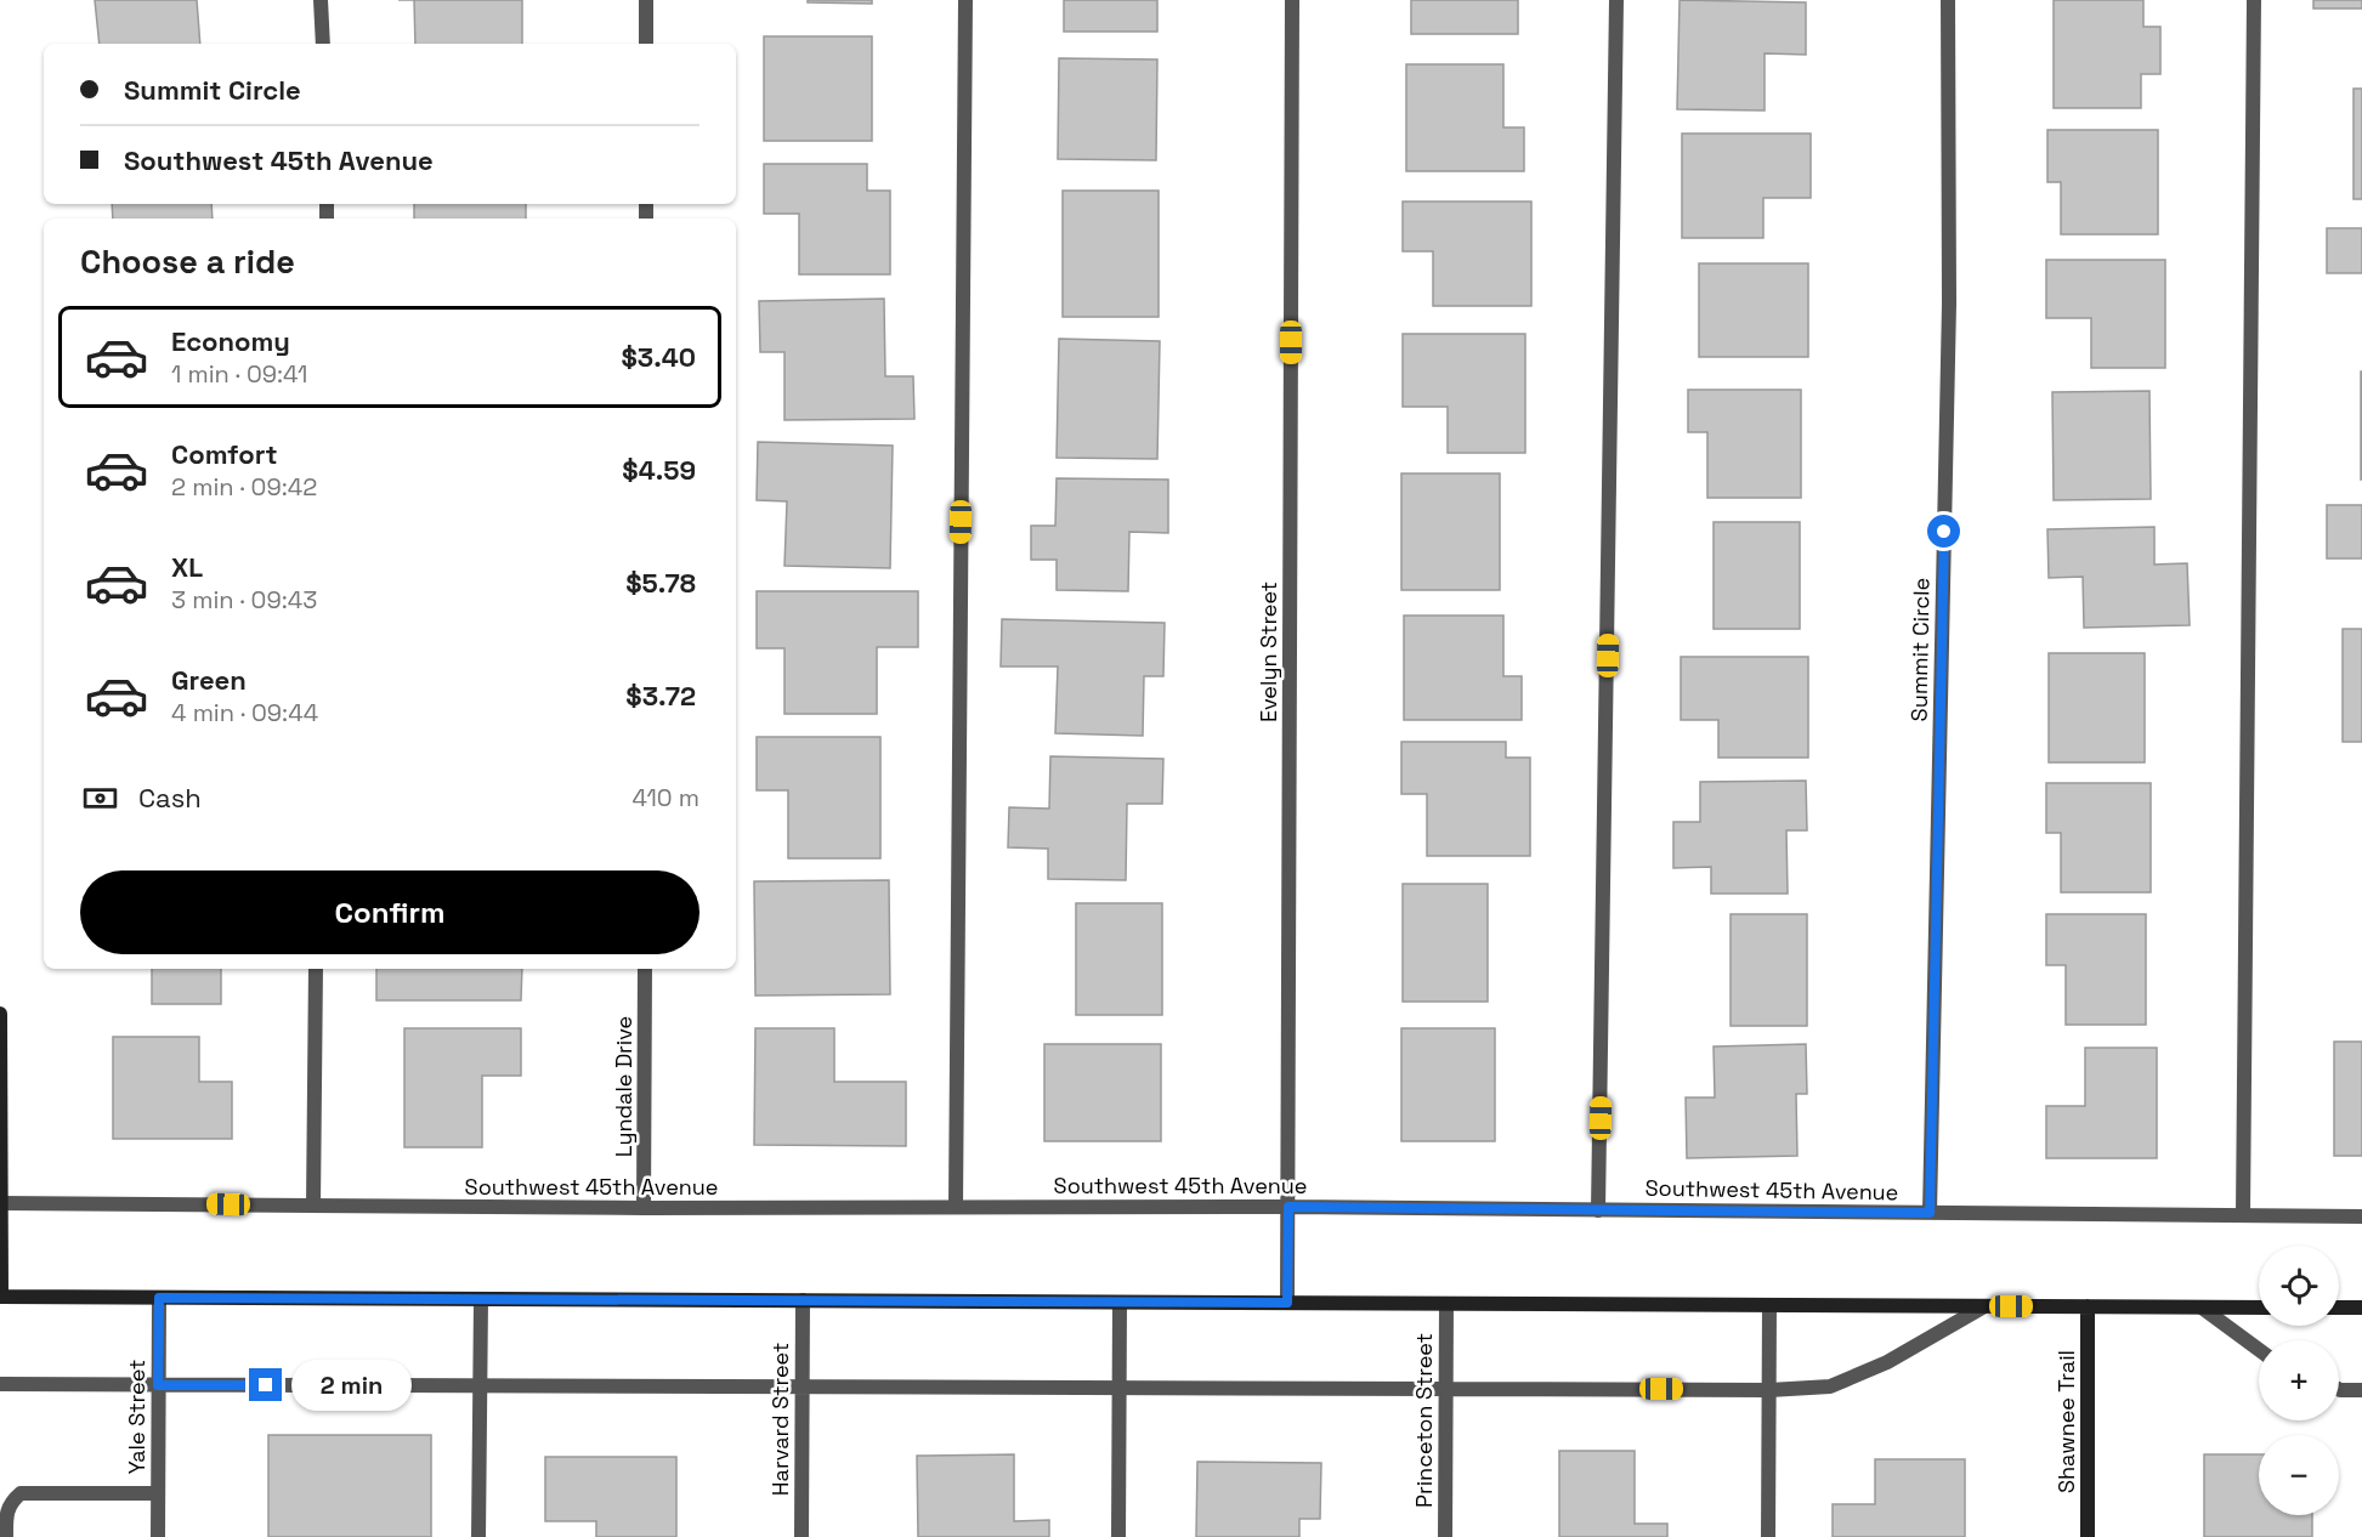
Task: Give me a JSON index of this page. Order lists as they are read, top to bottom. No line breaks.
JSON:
{"streets":{"main road":["Shawnee Trail"],"street":["Summit Circle","Evelyn Street","Lyndale Drive","Southwest 45th Avenue","Yale Street","Harvard Street","Princeton Street"]},"crossings":[["Summit Circle","Southwest 45th Avenue"],["Evelyn Street","Southwest 45th Avenue"],["Lyndale Drive","Southwest 45th Avenue"]],"page":{"banner":["Summit Circle","Southwest 45th Avenue"],"heading":"Choose a ride","list":[{"name":"Economy","note":"1 min · 09:41","value":"$3.40"},{"name":"Comfort","note":"2 min · 09:42","value":"$4.59"},{"name":"XL","note":"3 min · 09:43","value":"$5.78"},{"name":"Green","note":"4 min · 09:44","value":"$3.72"}],"pay":["Cash","410 m"],"buttons":"Confirm","map_buttons":["+","−"],"bubble":"2 min"}}
